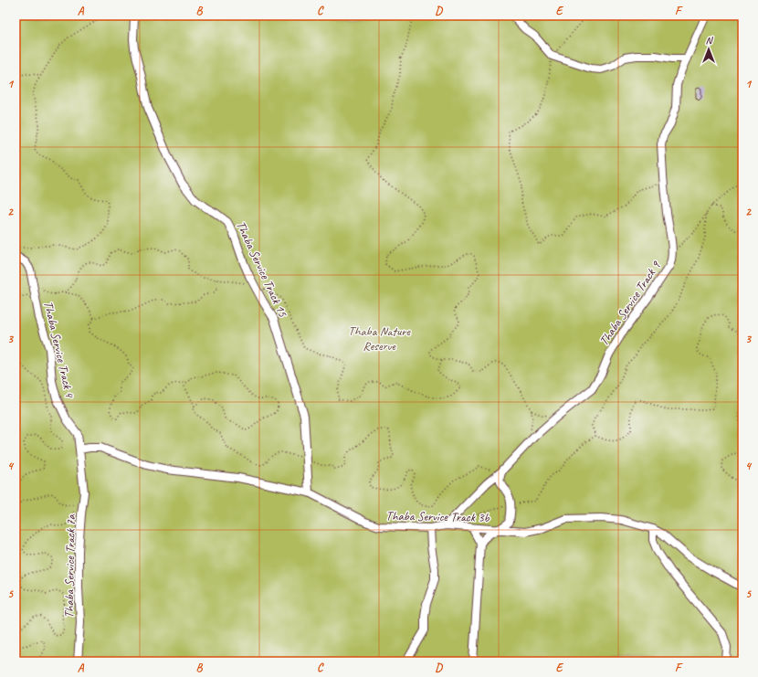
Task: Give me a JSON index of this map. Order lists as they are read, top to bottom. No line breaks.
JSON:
{"streets":{"street":["Thaba Service Track 15","Thaba Service Track 9","Thaba Service Track 4","Thaba Service Track 3b","Thaba Service Track 7a"]},"crossings":[["Thaba Service Track 15","Thaba Service Track 3b"],["Thaba Service Track 9","Thaba Service Track 3b"],["Thaba Service Track 4","Thaba Service Track 3b"],["Thaba Service Track 4","Thaba Service Track 7a"],["Thaba Service Track 3b","Thaba Service Track 7a"]],"parks":["Thaba Nature Reserve"],"north":"top","grid":{"columns":["A","B","C","D","E","F"],"rows":["1","2","3","4","5"]}}
